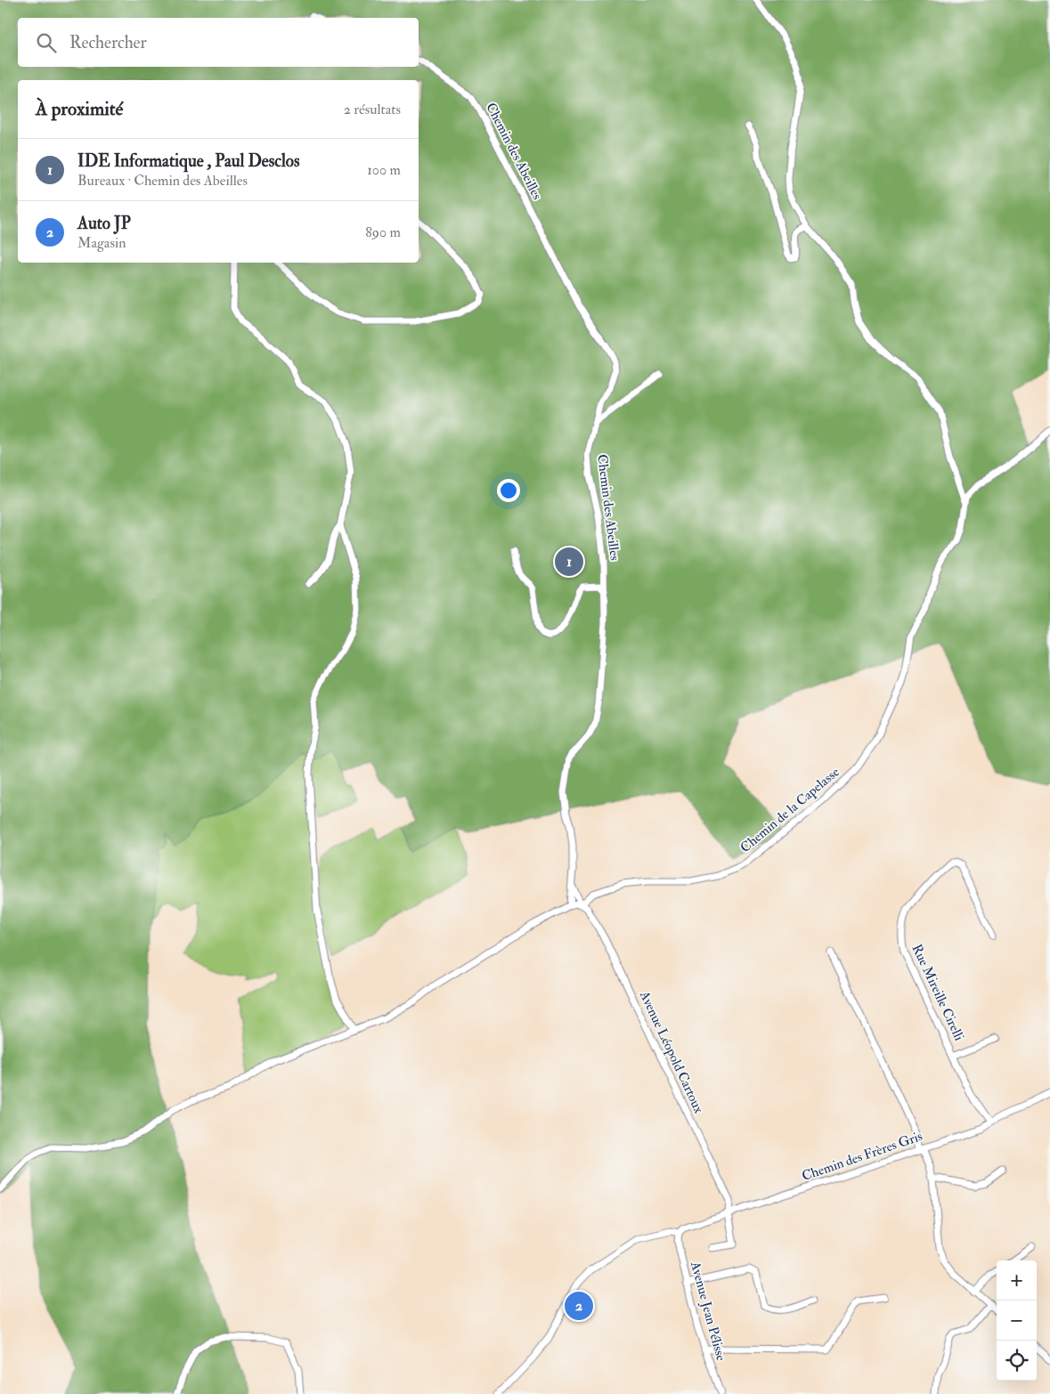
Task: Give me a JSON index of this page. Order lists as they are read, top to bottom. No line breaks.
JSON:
{"streets":{"street":["Chemin des Abeilles","Chemin de la Capelasse","Rue Mireille Cirelli","Avenue Léopold Cartoux","Chemin des Frères Gris","Avenue Jean Pélisse"]},"crossings":[["Chemin des Abeilles","Chemin de la Capelasse"],["Chemin des Abeilles","Avenue Léopold Cartoux"],["Chemin de la Capelasse","Avenue Léopold Cartoux"],["Rue Mireille Cirelli","Chemin des Frères Gris"],["Avenue Léopold Cartoux","Chemin des Frères Gris"],["Chemin des Frères Gris","Avenue Jean Pélisse"]],"page":{"search":"Rechercher","heading":["À proximité","2 résultats"],"list":[{"mark":"1","name":"IDE Informatique , Paul Desclos","note":"Bureaux · Chemin des Abeilles","value":"100 m"},{"mark":"2","name":"Auto JP","note":"Magasin","value":"890 m"}],"pins":["1","2"],"map_buttons":["+","−"]}}
